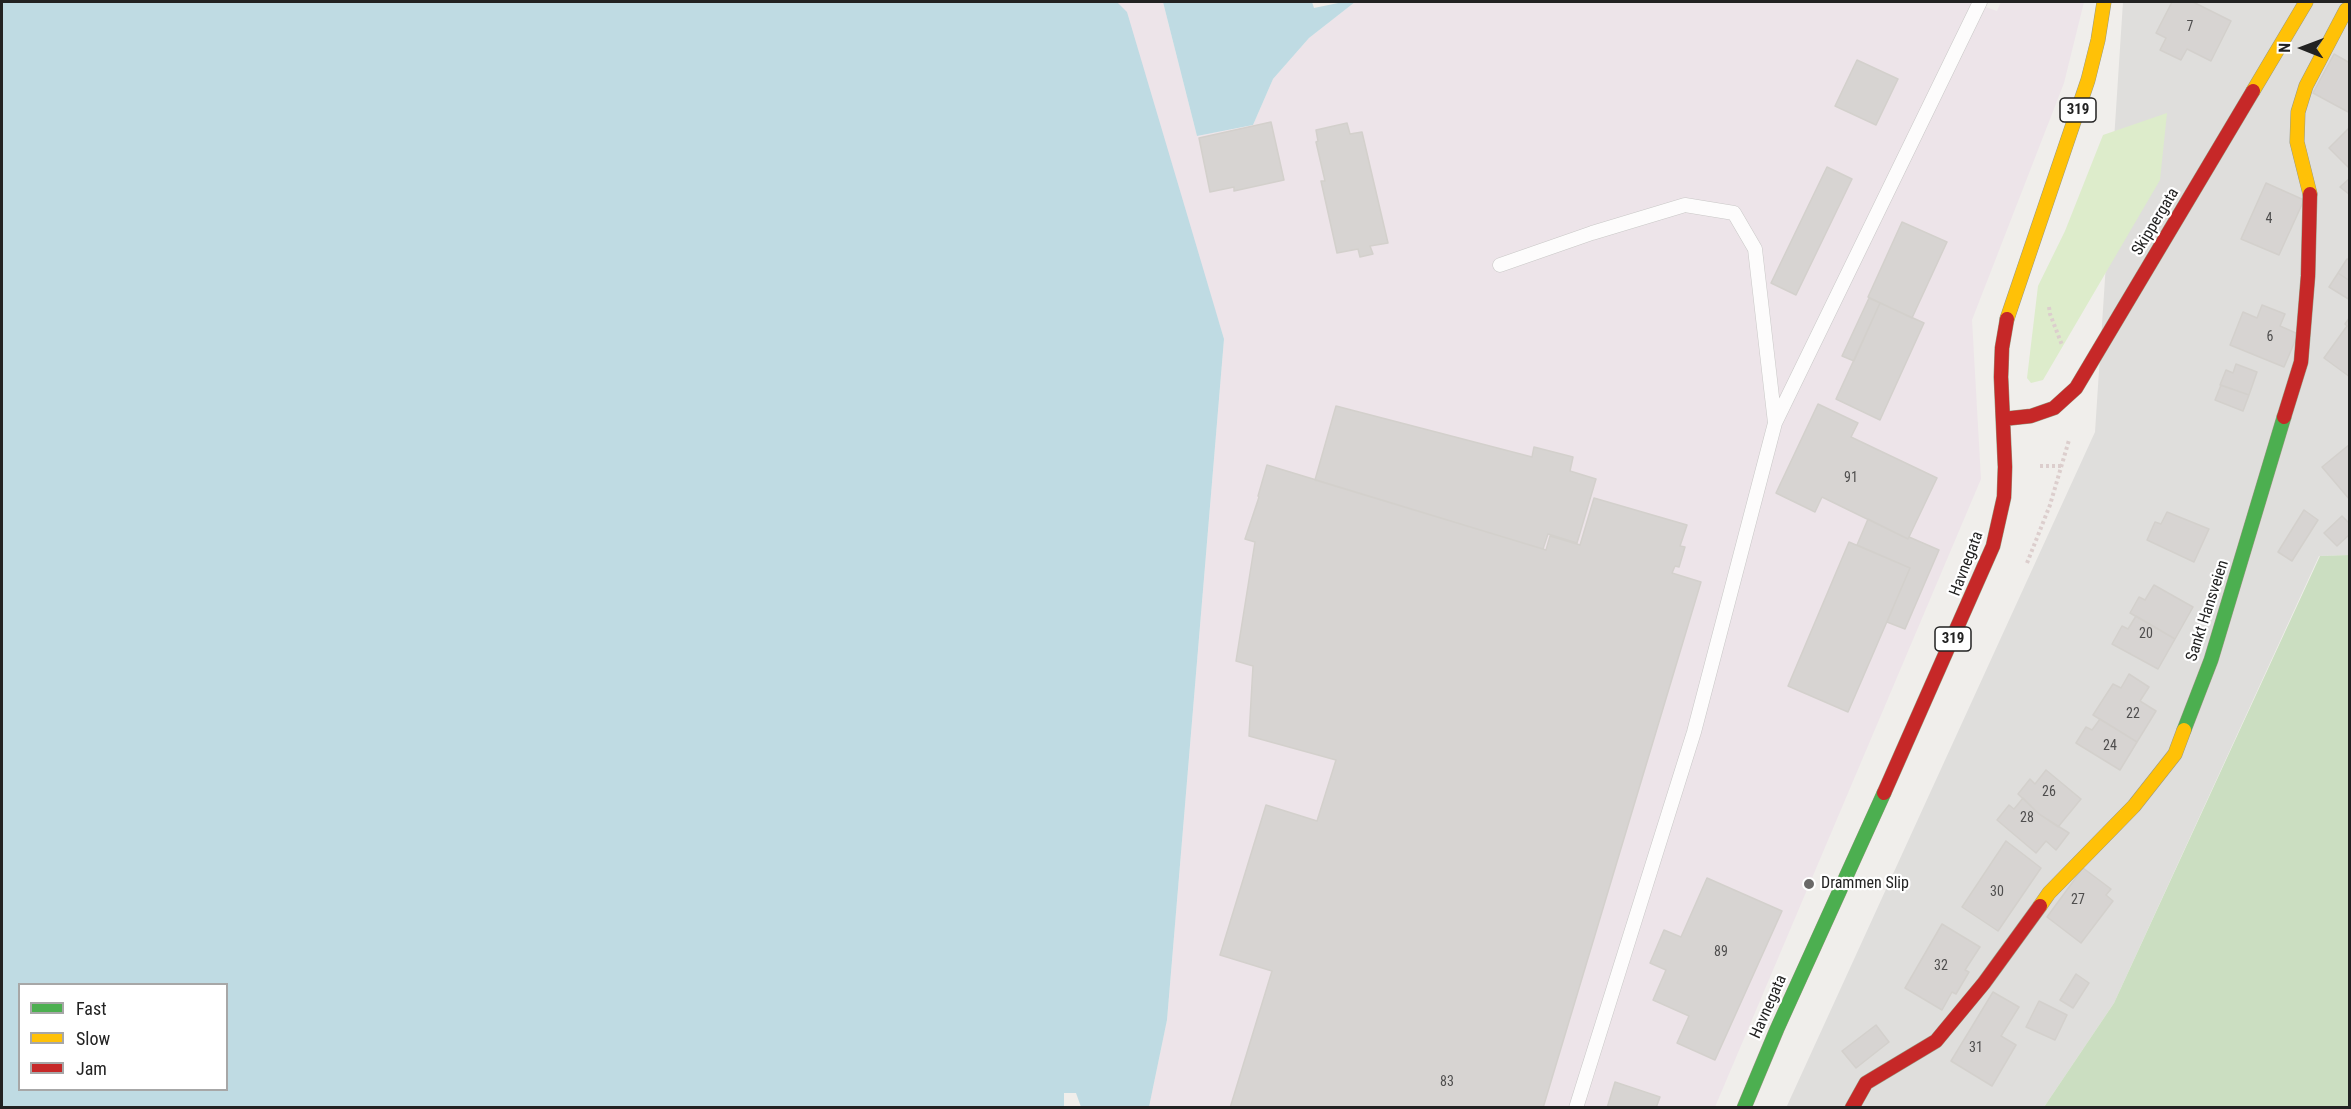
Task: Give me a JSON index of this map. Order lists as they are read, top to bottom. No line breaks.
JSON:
{"streets":{"main road":["319","Skippergata","Havnegata","Sankt Hansveien"]},"crossings":[["Skippergata","Havnegata"]],"places":["Drammen Slip"],"house_numbers":["7","4","6","91","20","22","24","26","28","30","27","89","32","31","83"],"legend":["Fast","Slow","Jam"],"north":"left"}
